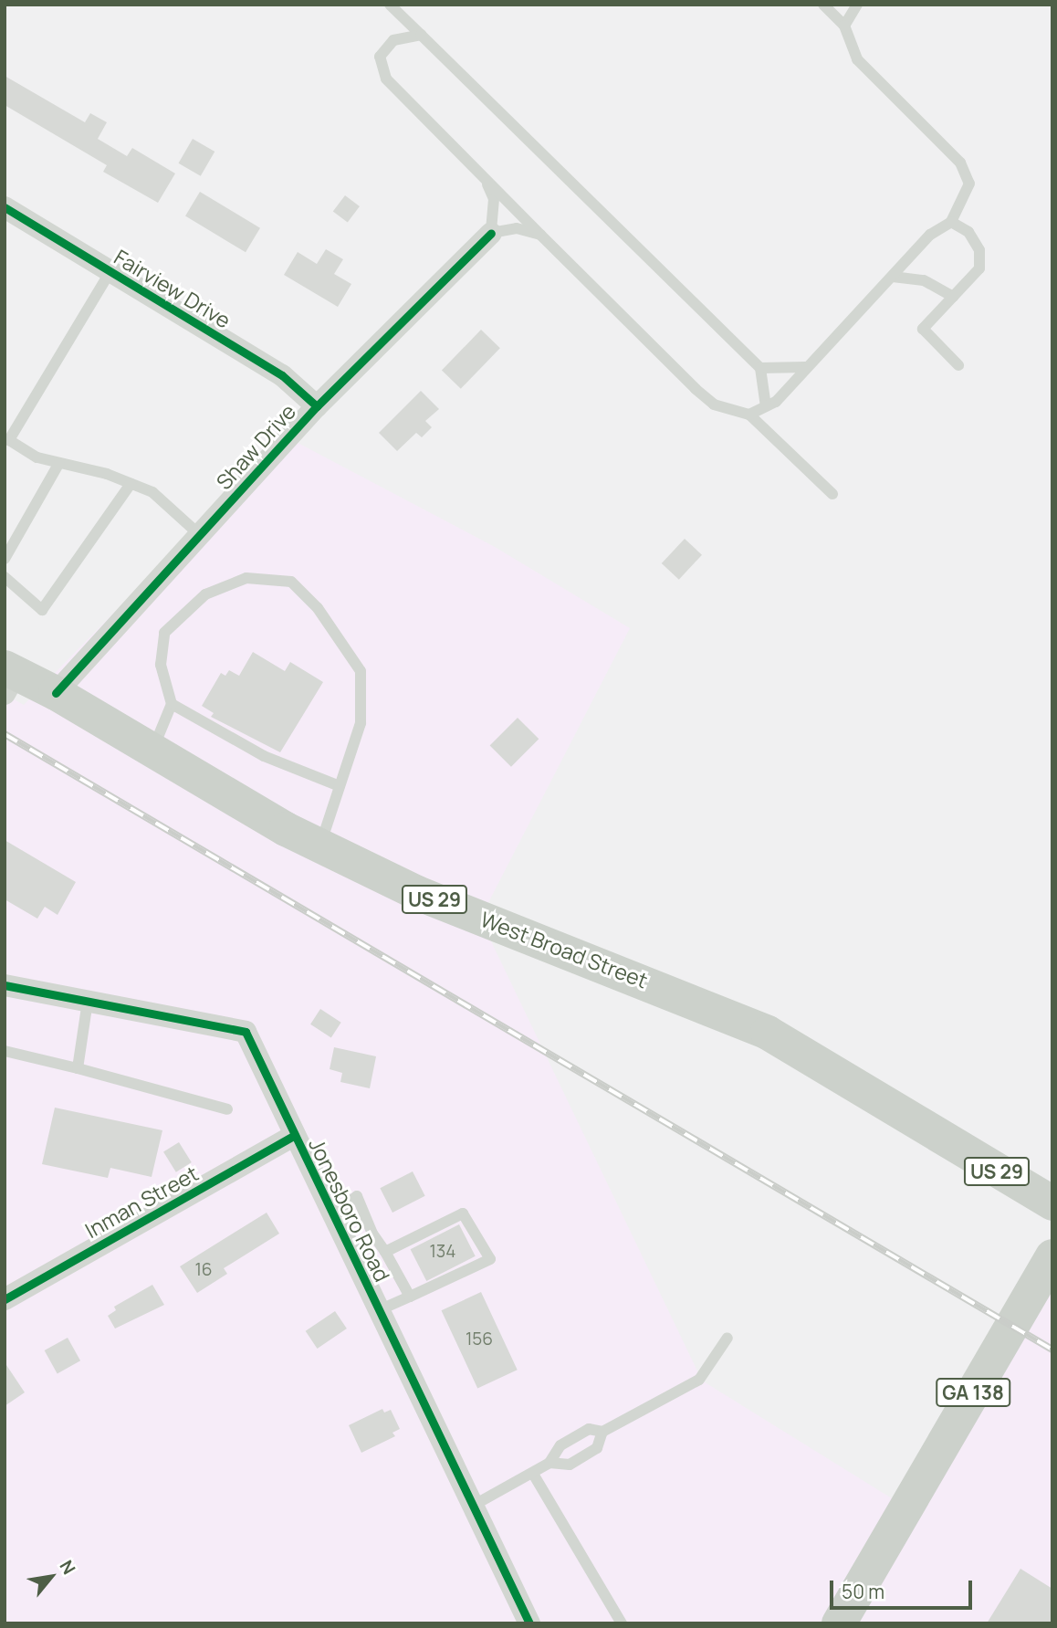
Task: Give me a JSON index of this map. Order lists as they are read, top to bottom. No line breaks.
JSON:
{"streets":{"main road":["US 29","West Broad Street","GA 138"],"street":["Fairview Drive","Shaw Drive","Inman Street","Jonesboro Road"]},"crossings":[["Fairview Drive","Shaw Drive"],["Shaw Drive","West Broad Street"],["Inman Street","Jonesboro Road"]],"house_numbers":["134","16","156"],"scale_bar":"50 m","north":"top right"}
